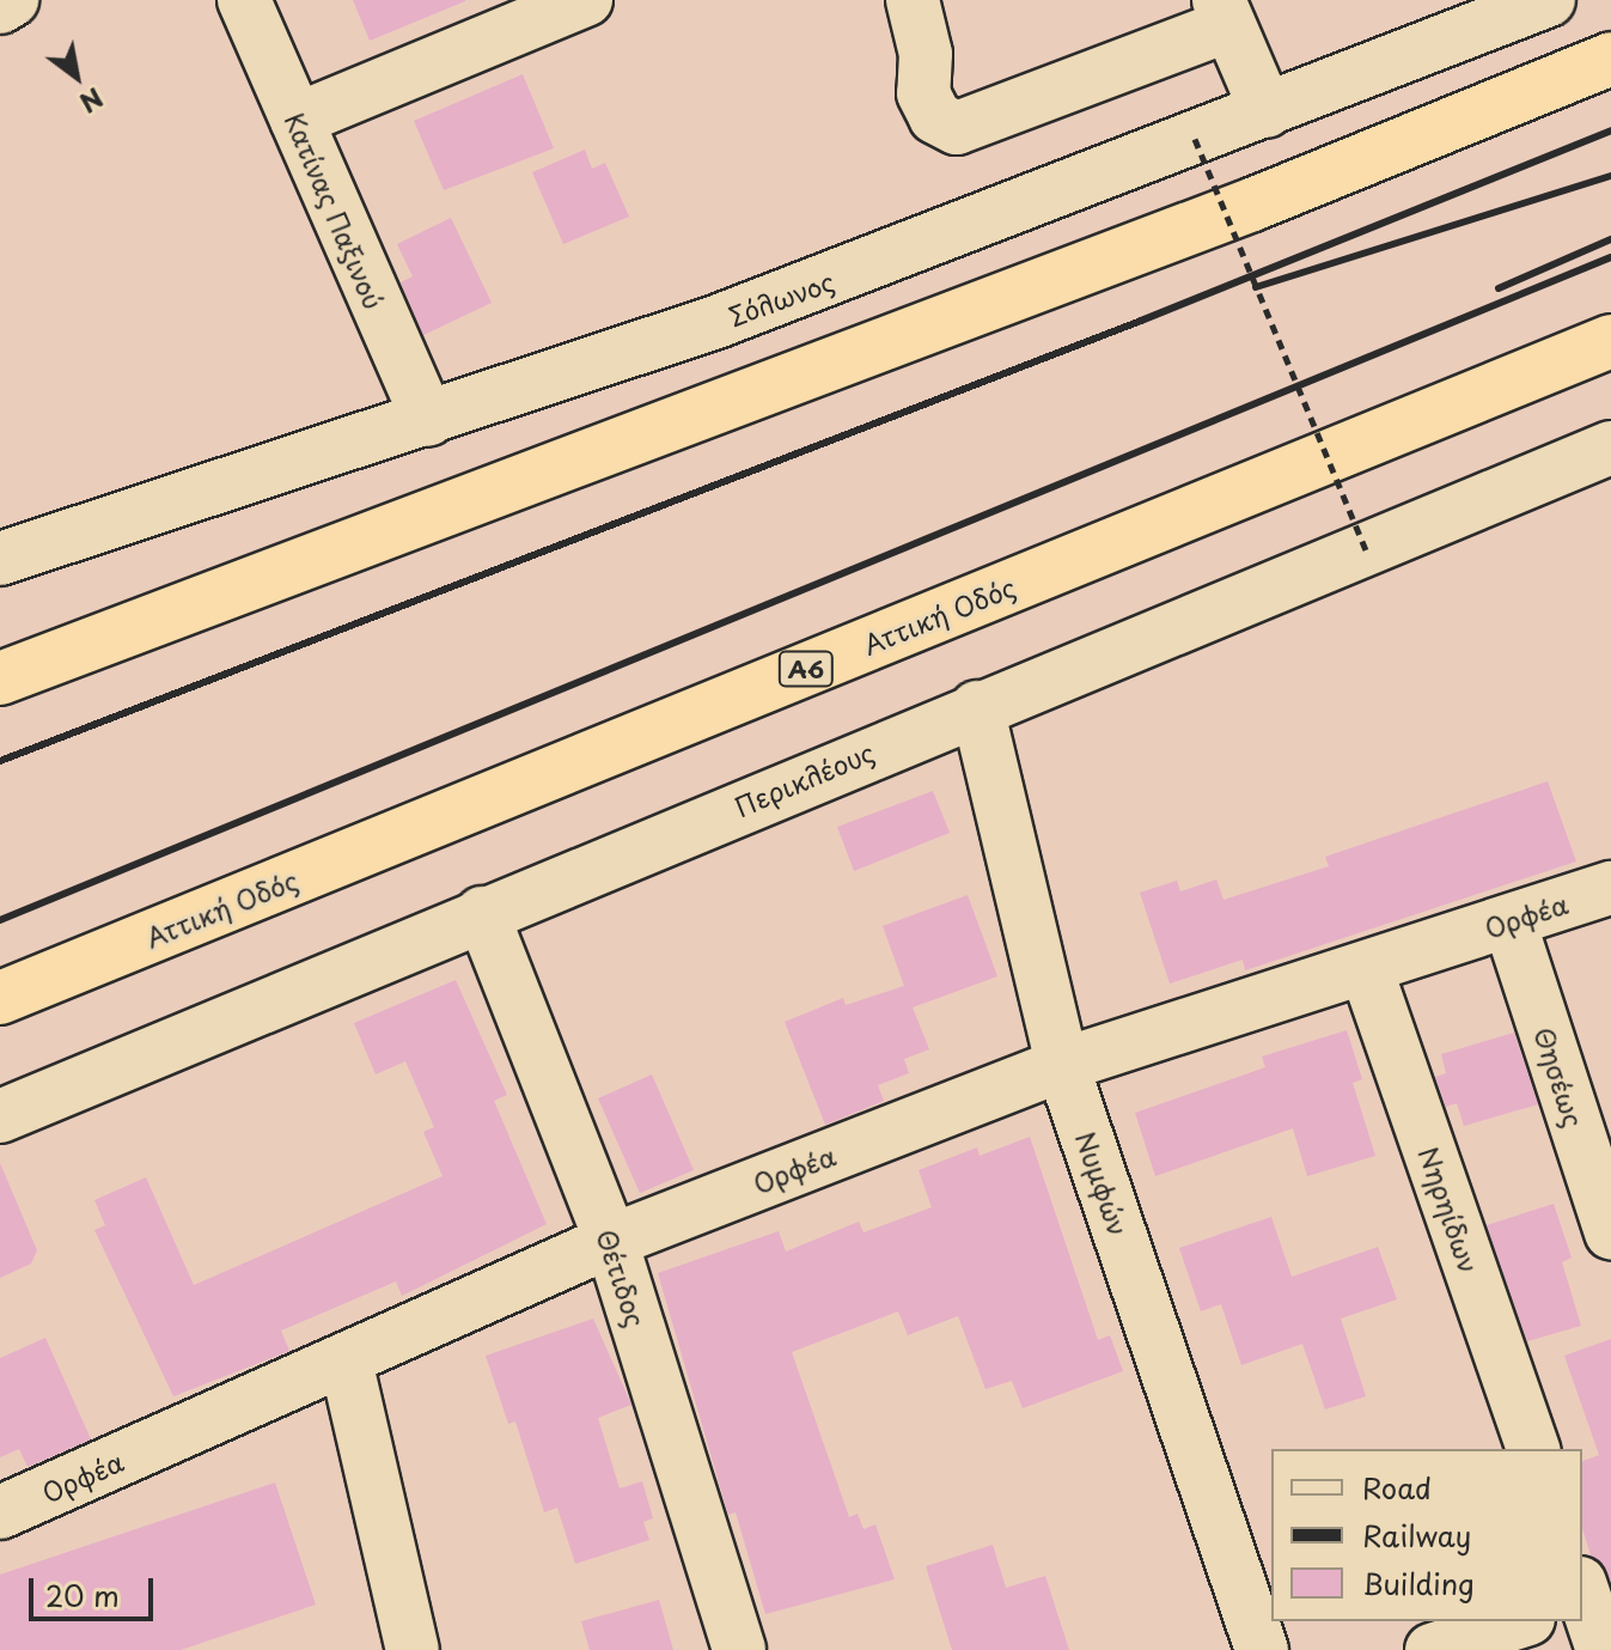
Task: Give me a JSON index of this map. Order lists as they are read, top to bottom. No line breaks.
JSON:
{"streets":{"highway":["Αττική Οδός","Α6"],"street":["Κατίνας Παξινού","Σόλωνος","Περικλέους","Ορφέα","Θησέως","Νυμφών","Νηρηίδων","Θέτιδος"]},"crossings":[["Κατίνας Παξινού","Σόλωνος"],["Περικλέους","Νυμφών"],["Περικλέους","Θέτιδος"],["Ορφέα","Θησέως"],["Ορφέα","Νυμφών"],["Ορφέα","Νηρηίδων"],["Ορφέα","Θέτιδος"]],"legend":["Road","Railway","Building"],"scale_bar":"20 m","north":"bottom right"}
